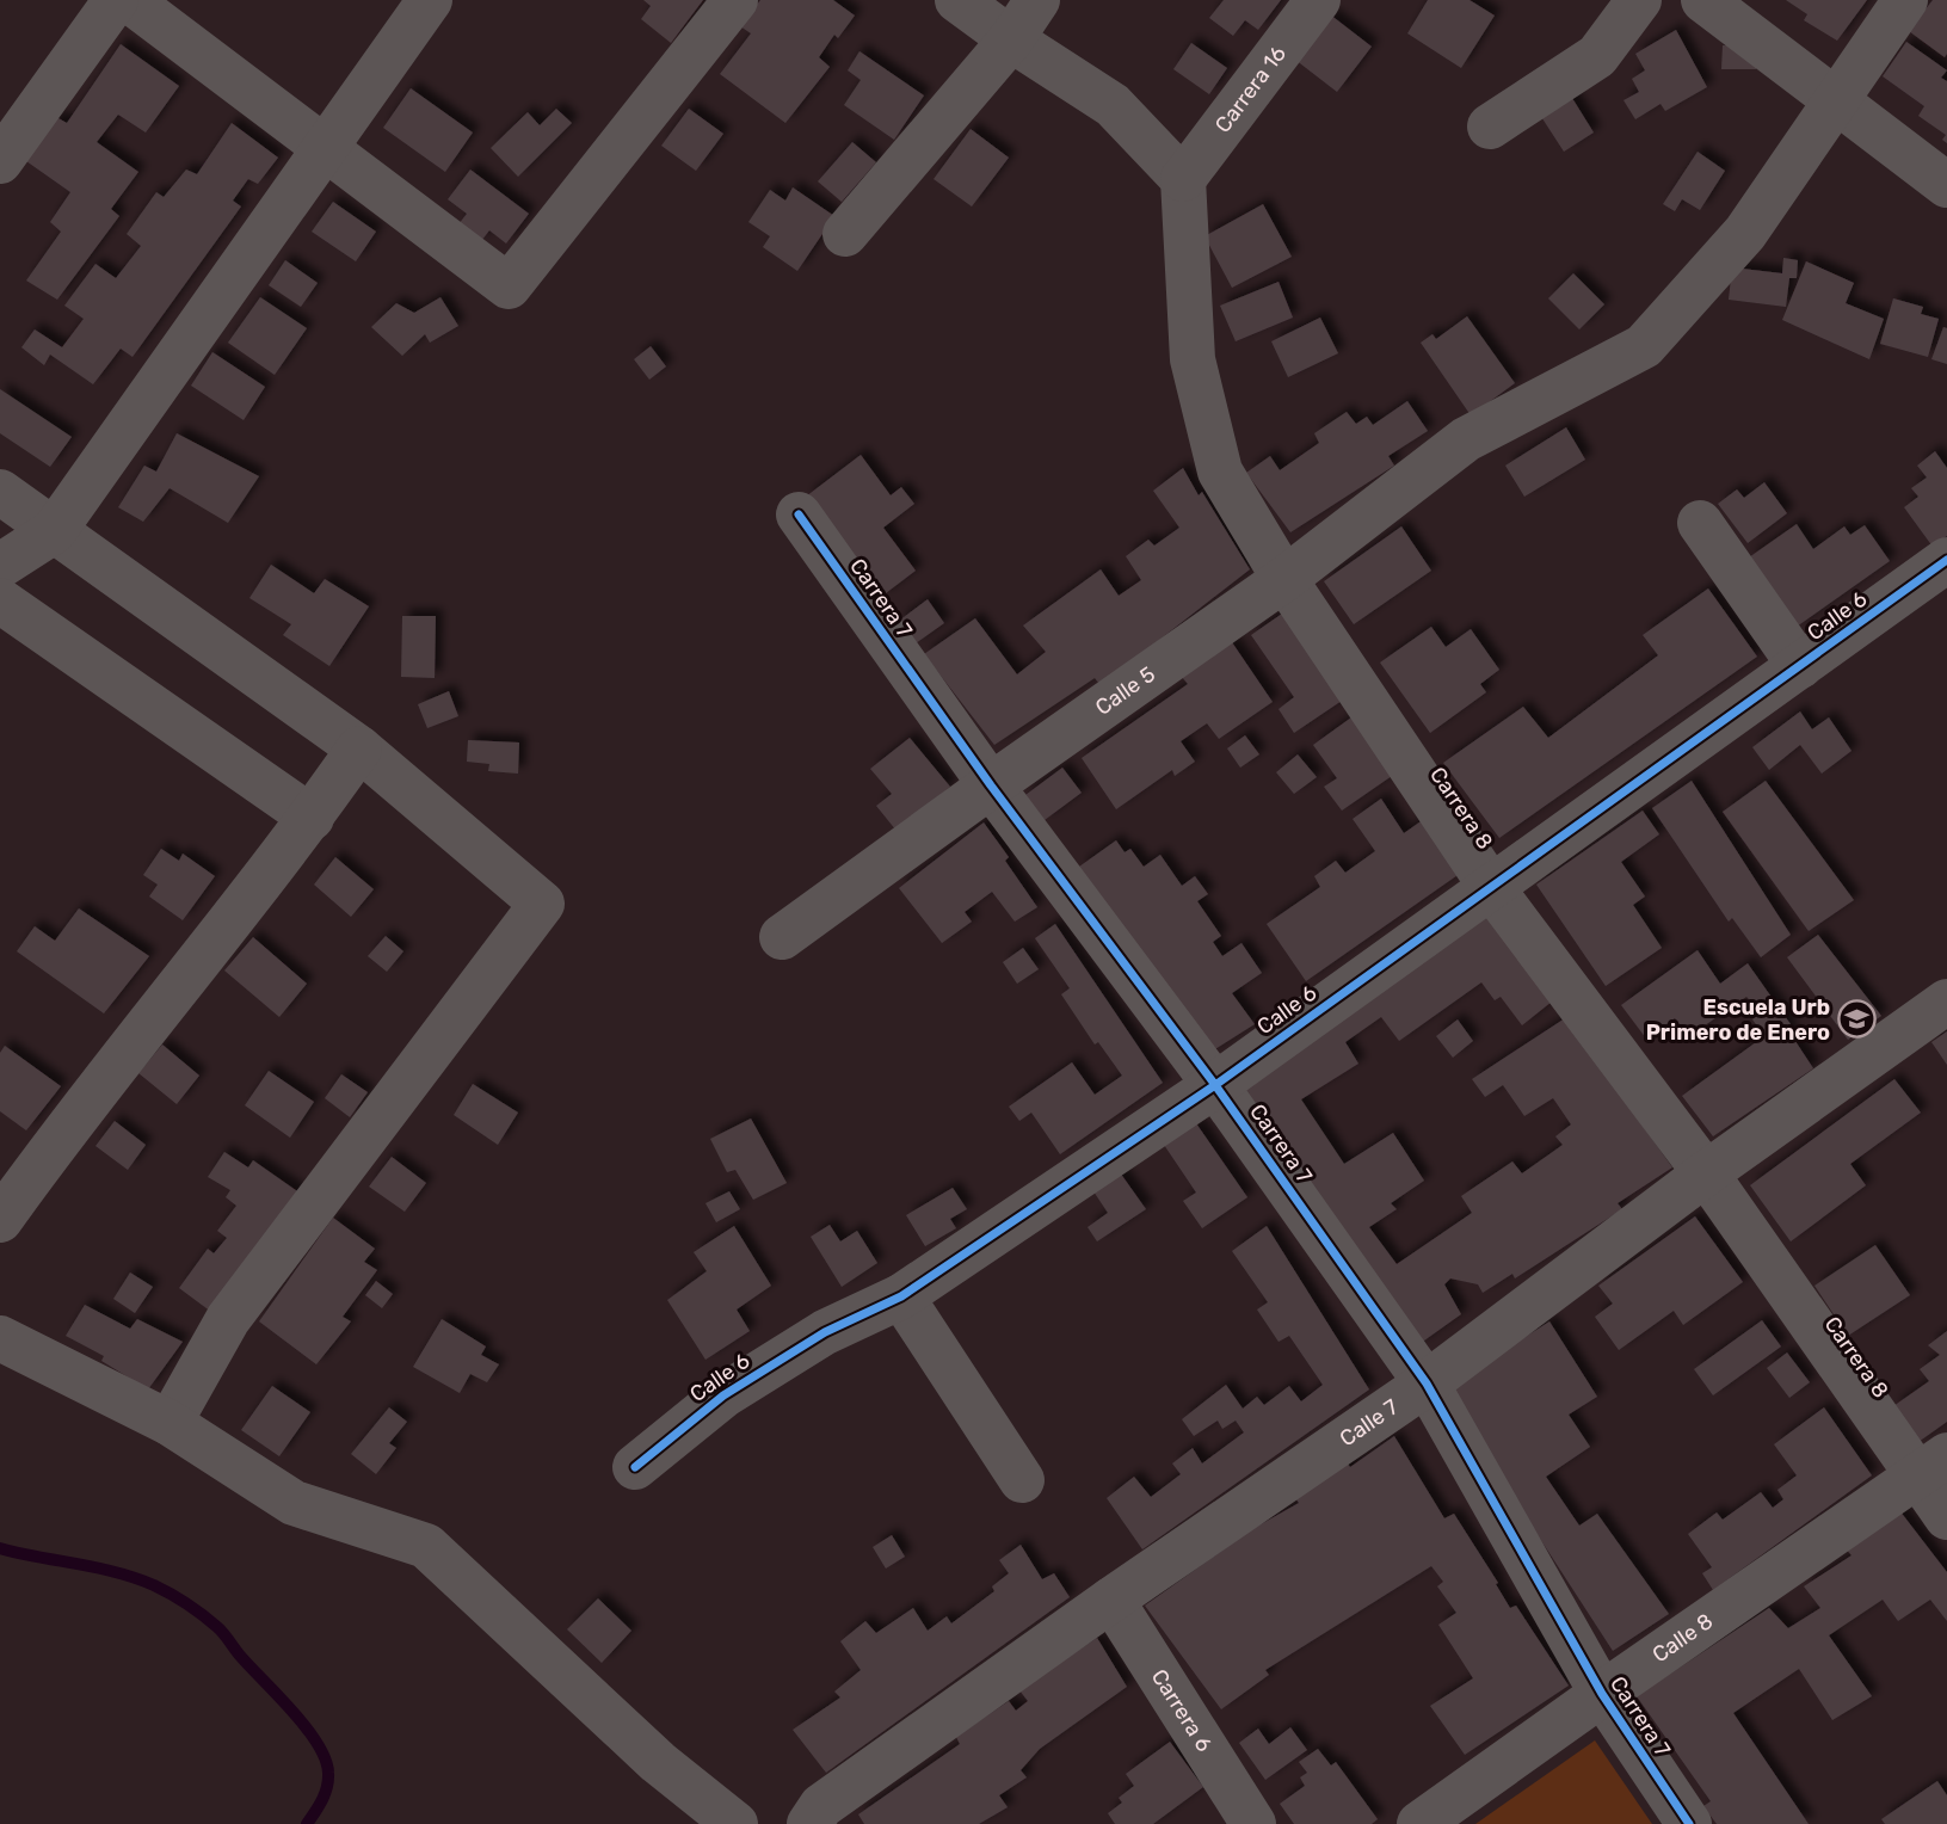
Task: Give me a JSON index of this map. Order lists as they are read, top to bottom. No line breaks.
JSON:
{"streets":{"street":["Carrera 16","Carrera 7","Calle 6","Calle 5","Carrera 8","Calle 7","Calle 8","Carrera 6"]},"crossings":[["Carrera 16","Carrera 8"],["Carrera 7","Calle 6"],["Carrera 7","Calle 5"],["Carrera 7","Calle 7"],["Carrera 7","Calle 8"],["Calle 6","Carrera 8"],["Calle 5","Carrera 8"],["Carrera 8","Calle 7"],["Carrera 8","Calle 8"],["Calle 7","Carrera 6"]],"places":{"school or university":["Escuela Urb Primero de Enero"]}}
